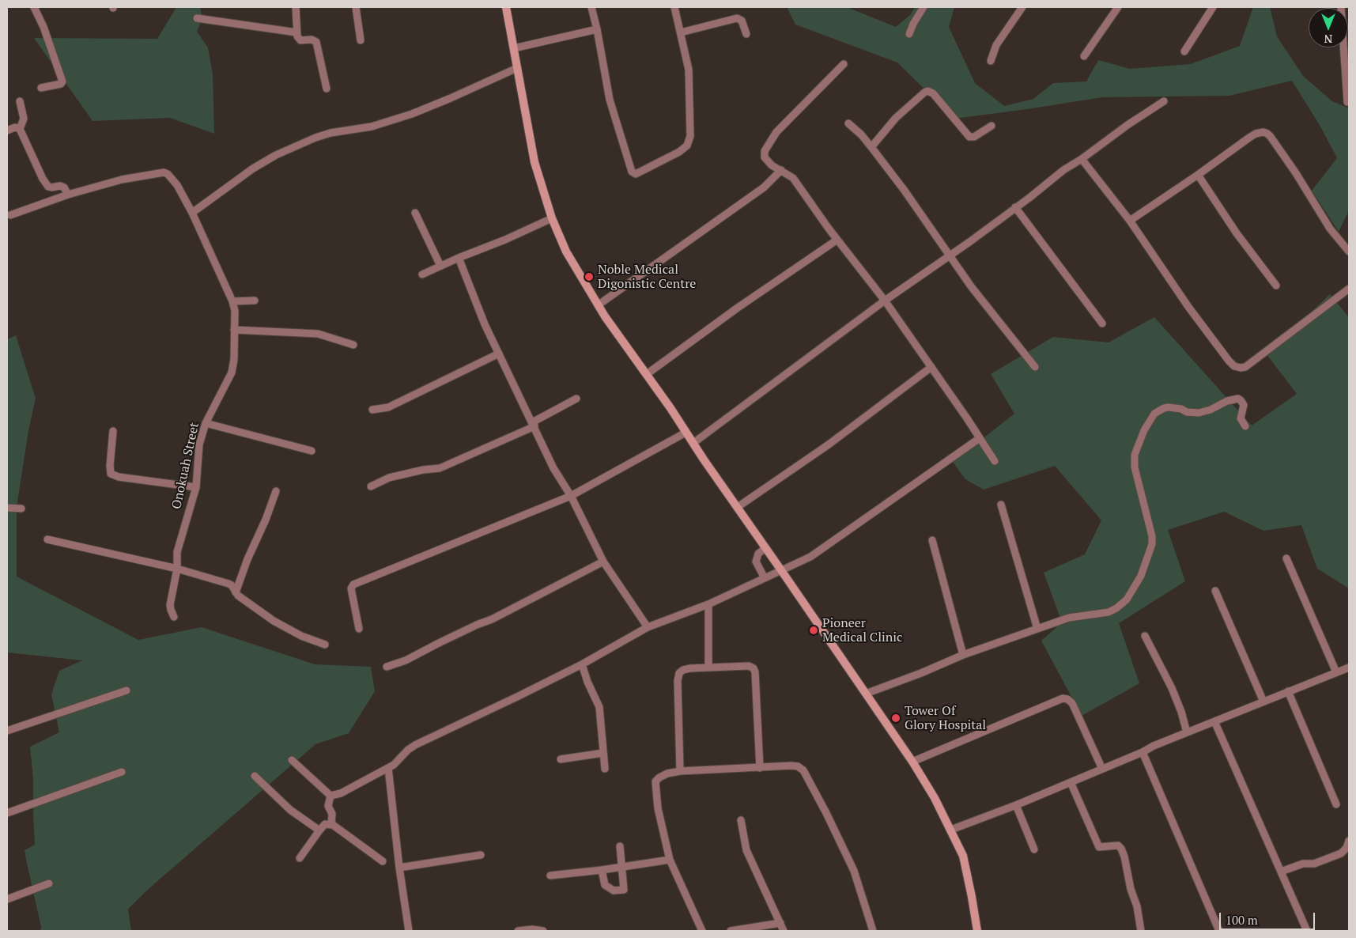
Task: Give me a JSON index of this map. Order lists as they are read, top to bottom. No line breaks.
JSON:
{"streets":{"street":["Onokuah Street"]},"places":["Noble Medical Digonistic Centre","Pioneer Medical Clinic","Tower Of Glory Hospital"],"scale_bar":"100 m","north":"bottom"}
